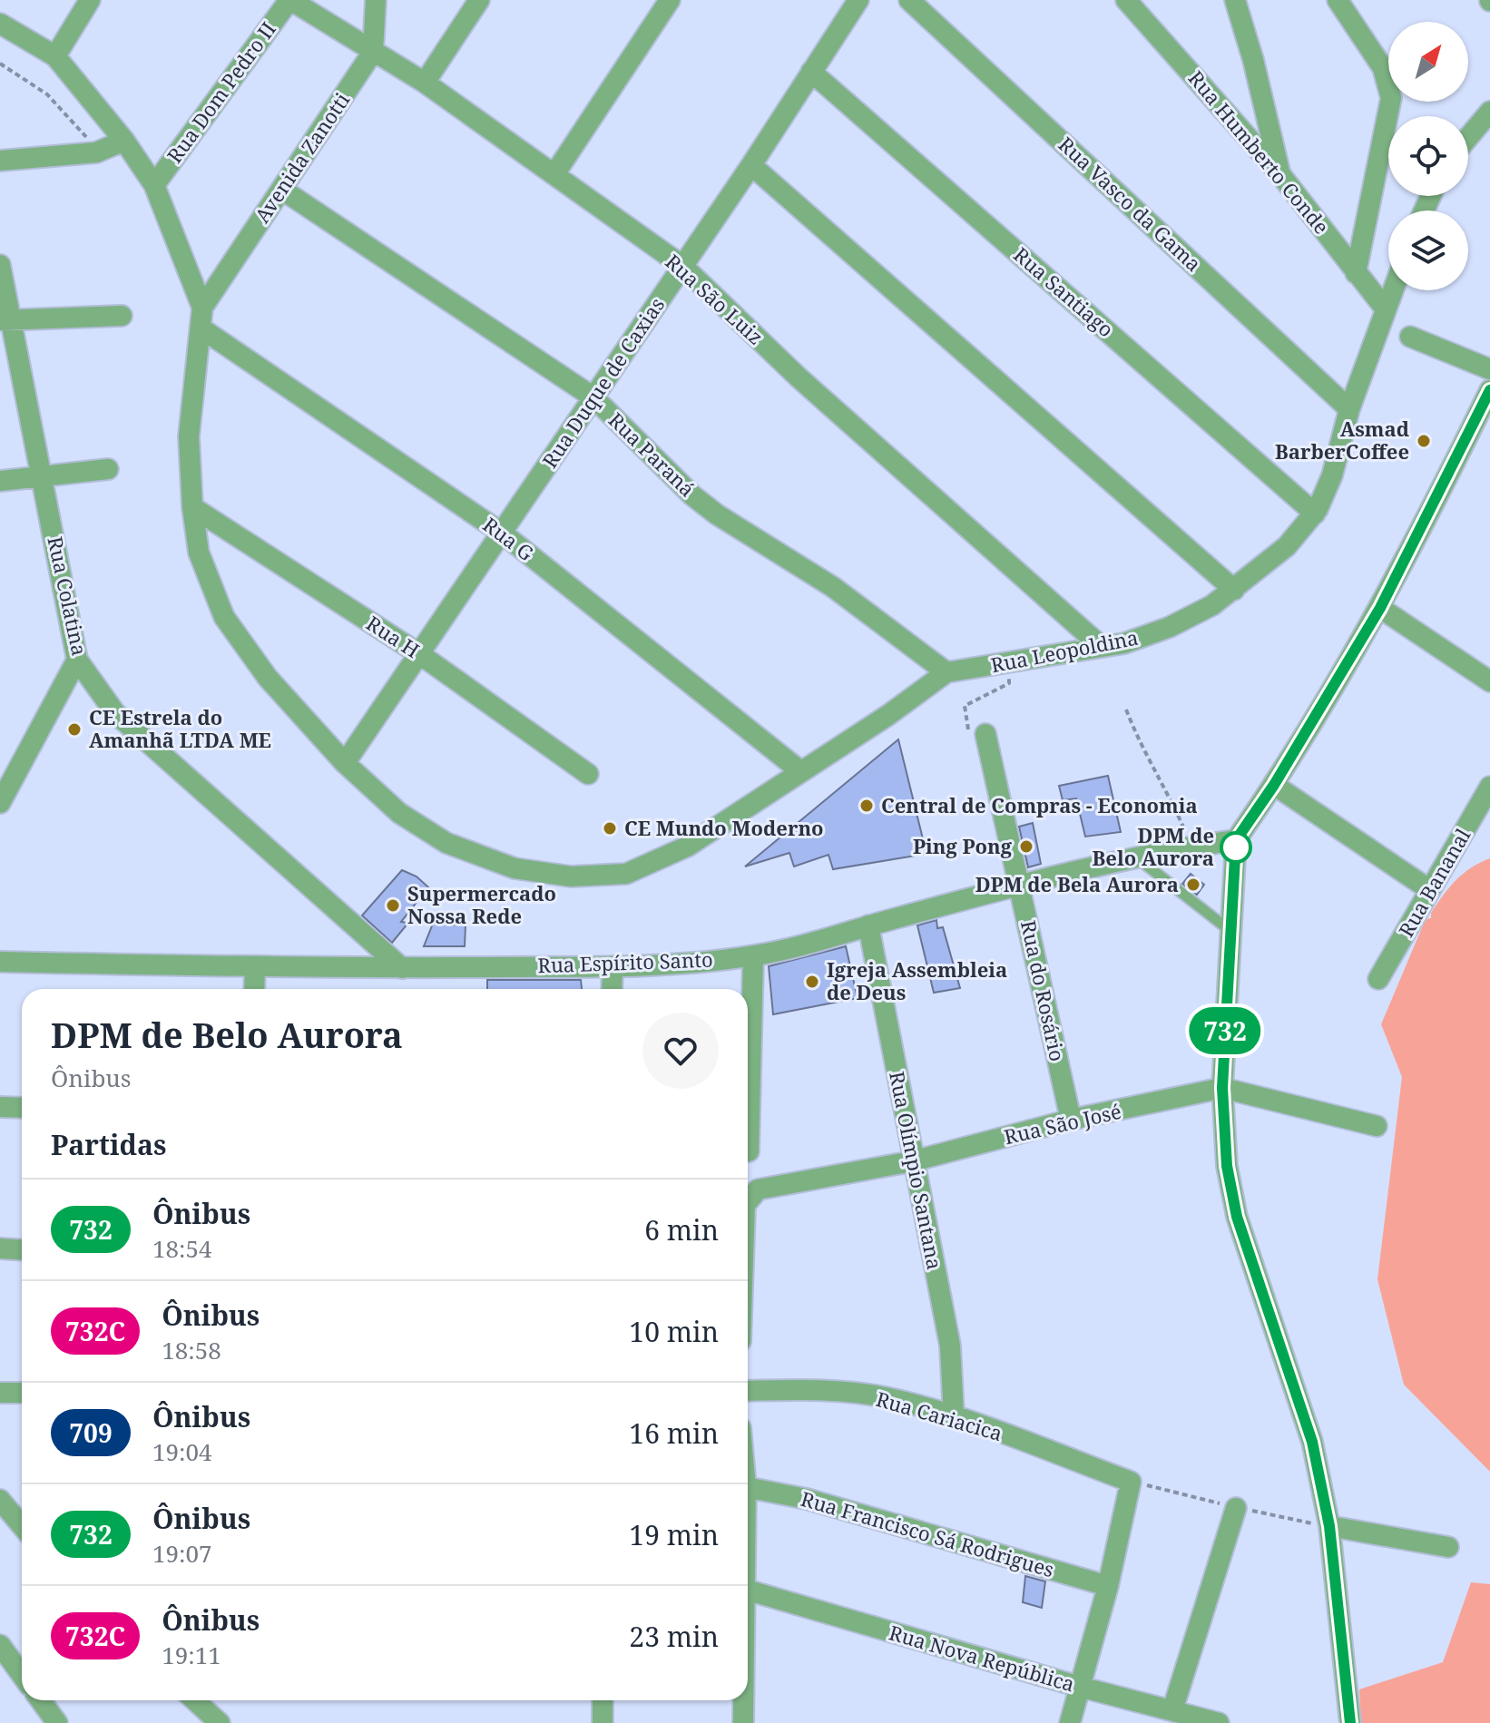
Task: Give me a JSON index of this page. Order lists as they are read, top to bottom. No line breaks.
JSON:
{"streets":{"street":["Rua Dom Pedro II","Rua Humberto Conde","Avenida Zanotti","Rua Vasco da Gama","Rua Santiago","Rua São Luiz","Rua Duque de Caxias","Rua Paraná","Rua G","Rua Colatina","Rua H","Rua Leopoldina","Rua Bananal","Rua Espírito Santo","Rua do Rosário","Rua São José","Rua Olímpio Santana","Rua Cariacica","Rua Francisco Sá Rodrigues","Rua Nova República"]},"crossings":[["Rua Dom Pedro II","Rua São Luiz"],["Rua Humberto Conde","Rua Leopoldina"],["Avenida Zanotti","Rua São Luiz"],["Avenida Zanotti","Rua Paraná"],["Rua Vasco da Gama","Rua Leopoldina"],["Rua Santiago","Rua Duque de Caxias"],["Rua Santiago","Rua Leopoldina"],["Rua São Luiz","Rua Duque de Caxias"],["Rua São Luiz","Rua Leopoldina"],["Rua Duque de Caxias","Rua Paraná"],["Rua Duque de Caxias","Rua G"],["Rua Duque de Caxias","Rua H"],["Rua Paraná","Rua Leopoldina"],["Rua Colatina","Rua Espírito Santo"],["Rua Espírito Santo","Rua do Rosário"],["Rua Espírito Santo","Rua Olímpio Santana"],["Rua do Rosário","Rua São José"],["Rua São José","Rua Olímpio Santana"],["Rua Olímpio Santana","Rua Cariacica"],["Rua Cariacica","Rua Francisco Sá Rodrigues"]],"places":["Asmad BarberCoffee","CE Estrela do Amanhã LTDA ME","Central de Compras - Economia","CE Mundo Moderno","Ping Pong","DPM de Belo Aurora","DPM de Bela Aurora","Supermercado Nossa Rede","Igreja Assembleia de Deus"],"lines":["bus line 732"],"north":"top right","page":{"on_map":"732","heading":[["DPM de Belo Aurora","Ônibus"],"Partidas"],"list":[{"mark":"732","name":"Ônibus","note":"18:54","value":"6 min"},{"mark":"732C","name":"Ônibus","note":"18:58","value":"10 min"},{"mark":"709","name":"Ônibus","note":"19:04","value":"16 min"},{"mark":"732","name":"Ônibus","note":"19:07","value":"19 min"},{"mark":"732C","name":"Ônibus","note":"19:11","value":"23 min"}]}}
